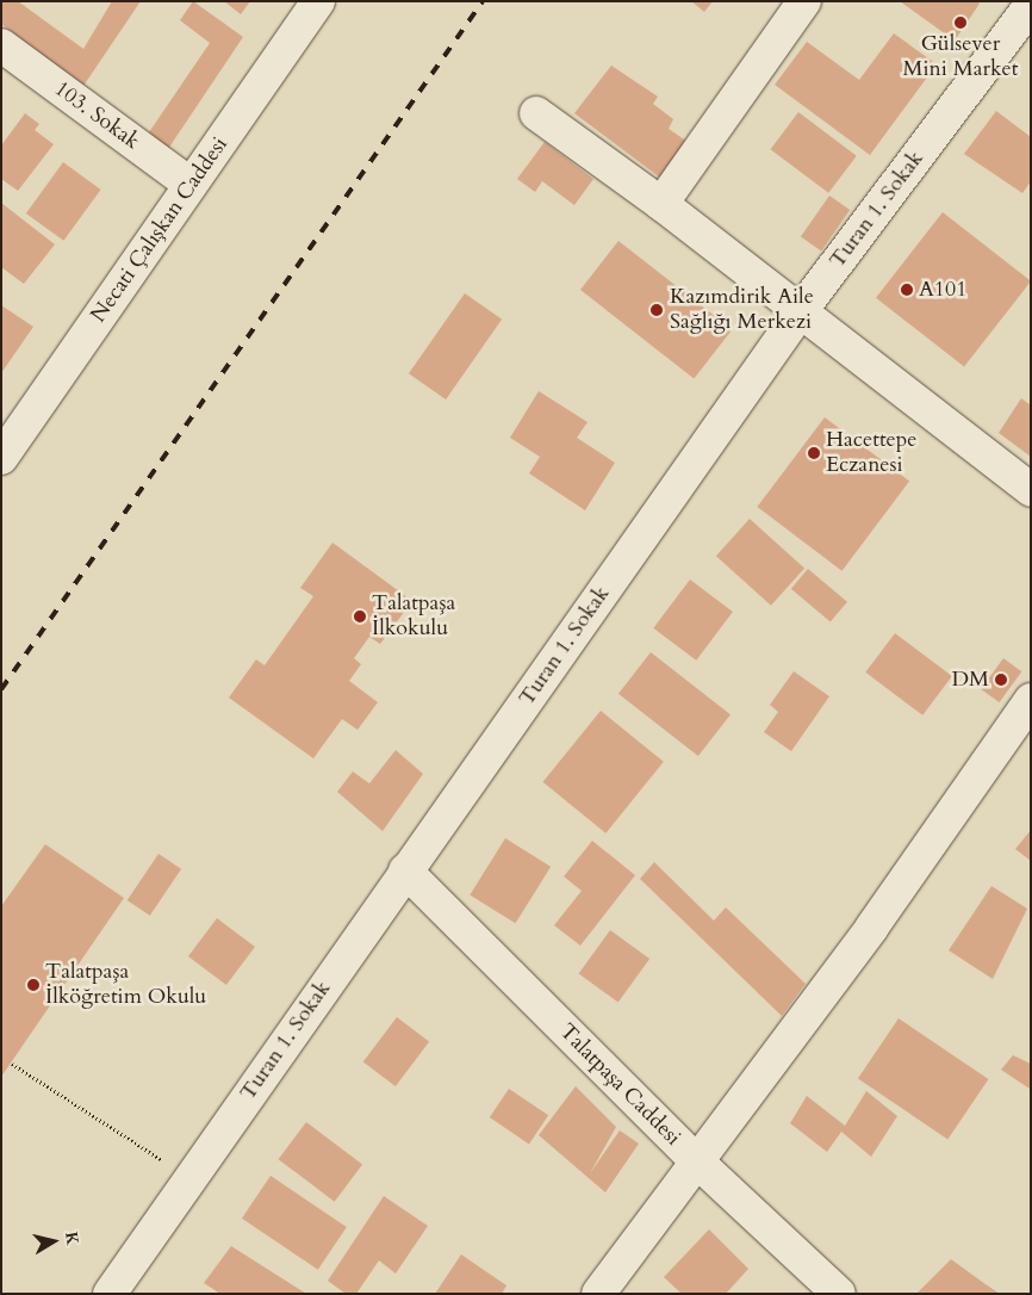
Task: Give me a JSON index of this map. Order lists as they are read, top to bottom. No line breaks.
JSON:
{"streets":{"street":["103. Sokak","Turan 1. Sokak","Necati Çalışkan Caddesi","Talatpaşa Caddesi"]},"crossings":[["103. Sokak","Necati Çalışkan Caddesi"],["Turan 1. Sokak","Talatpaşa Caddesi"]],"places":["Gülsever Mini Market","A101","Kazımdirik Aile Sağlığı Merkezi","Hacettepe Eczanesi","Talatpaşa İlkokulu","DM","Talatpaşa İlköğretim Okulu"],"north":"right"}
